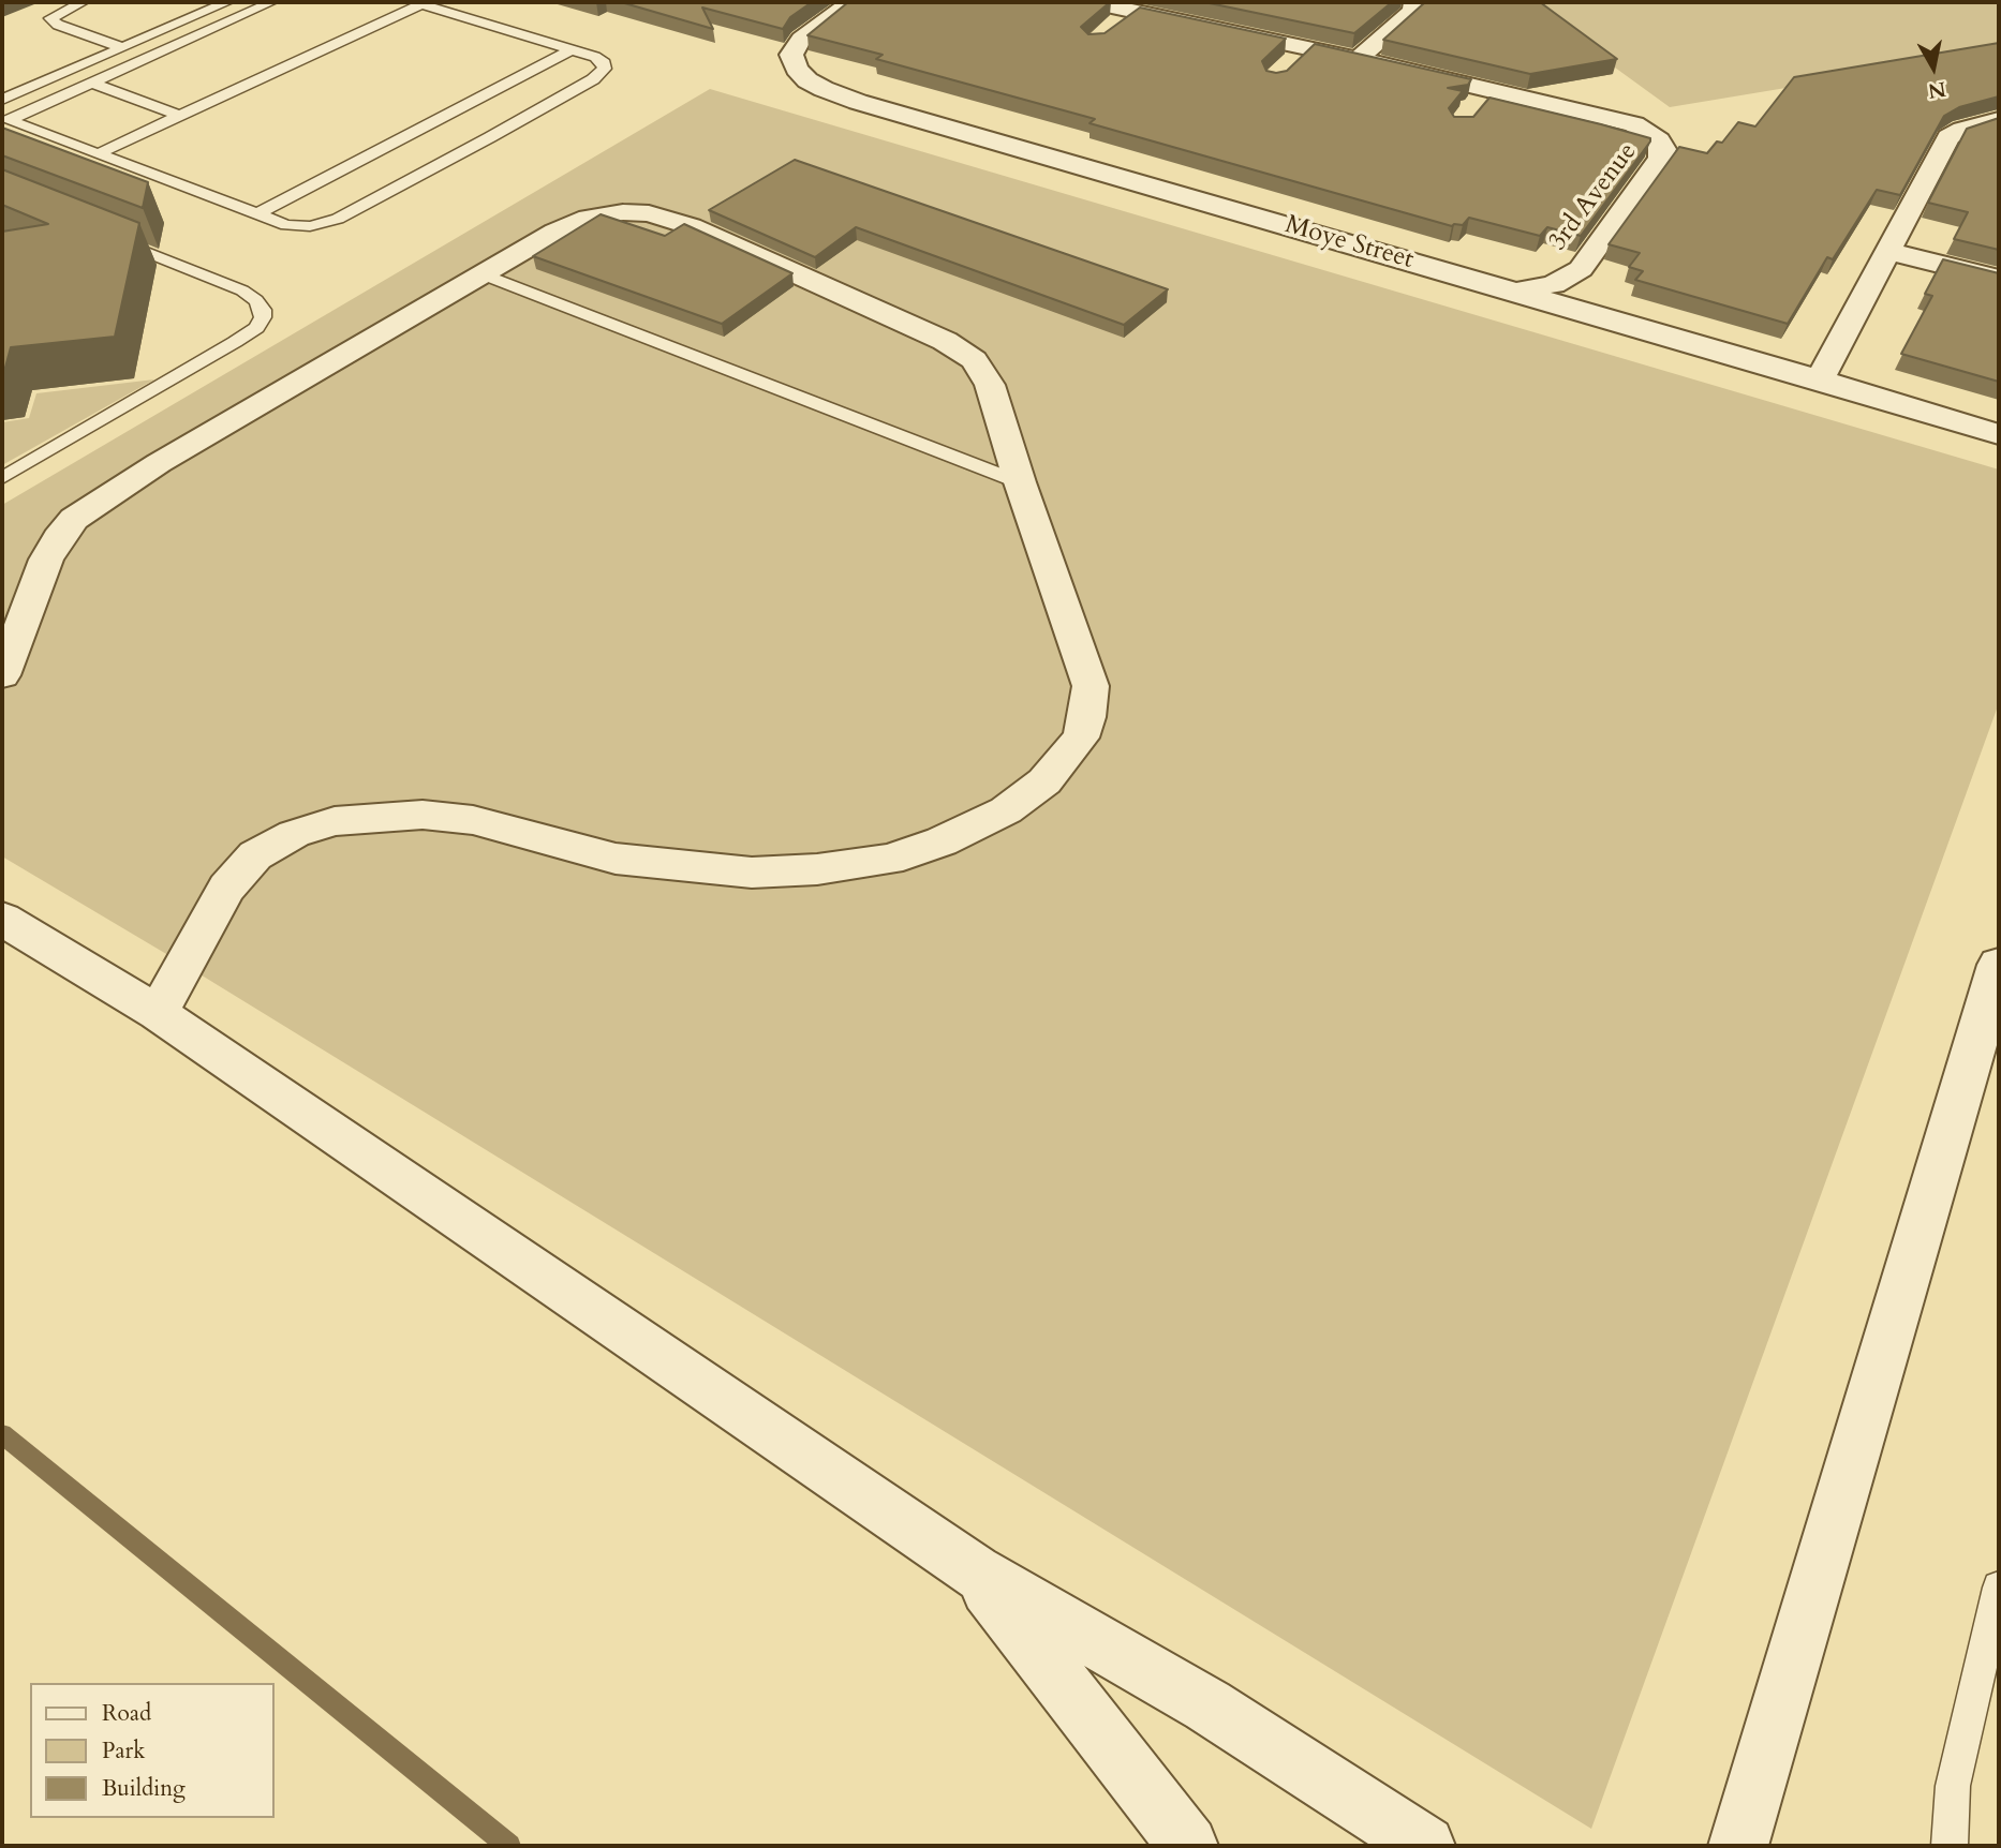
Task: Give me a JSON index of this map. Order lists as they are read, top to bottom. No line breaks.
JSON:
{"streets":{"street":["3rd Avenue","Moye Street"]},"crossings":[["3rd Avenue","Moye Street"]],"legend":["Road","Park","Building"],"north":"bottom"}
